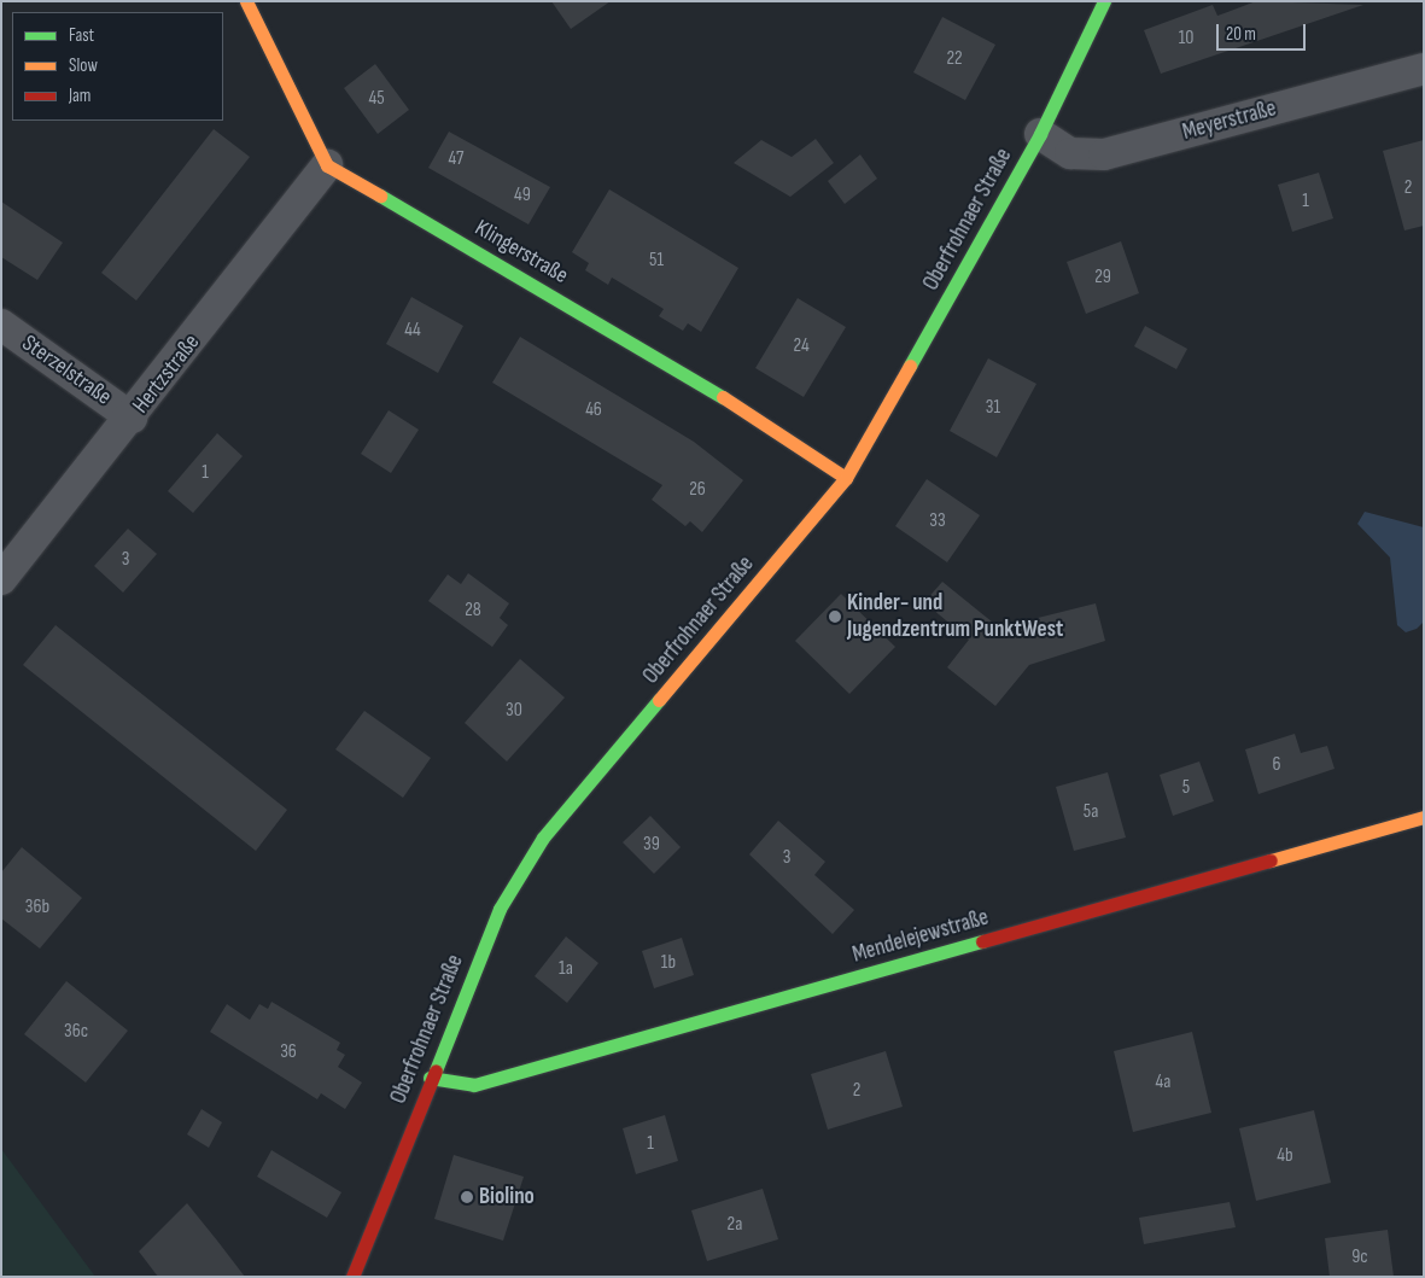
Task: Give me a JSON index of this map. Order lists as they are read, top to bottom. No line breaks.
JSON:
{"streets":{"street":["Meyerstraße","Oberfrohnaer Straße","Klingerstraße","Sterzelstraße","Hertzstraße","Mendelejewstraße"]},"crossings":[["Meyerstraße","Oberfrohnaer Straße"],["Oberfrohnaer Straße","Klingerstraße"],["Oberfrohnaer Straße","Mendelejewstraße"],["Klingerstraße","Hertzstraße"],["Sterzelstraße","Hertzstraße"]],"places":["Kinder- und Jugendzentrum PunktWest","Biolino"],"house_numbers":["10","22","45","47","2","49","1","51","29","44","24","31","46","1","26","33","3","28","30","6","5","5a","39","3","36b","1b","1a","36c","36","4a","2","1","4b","2a","9c"],"legend":["Fast","Slow","Jam"],"scale_bar":"20 m"}
